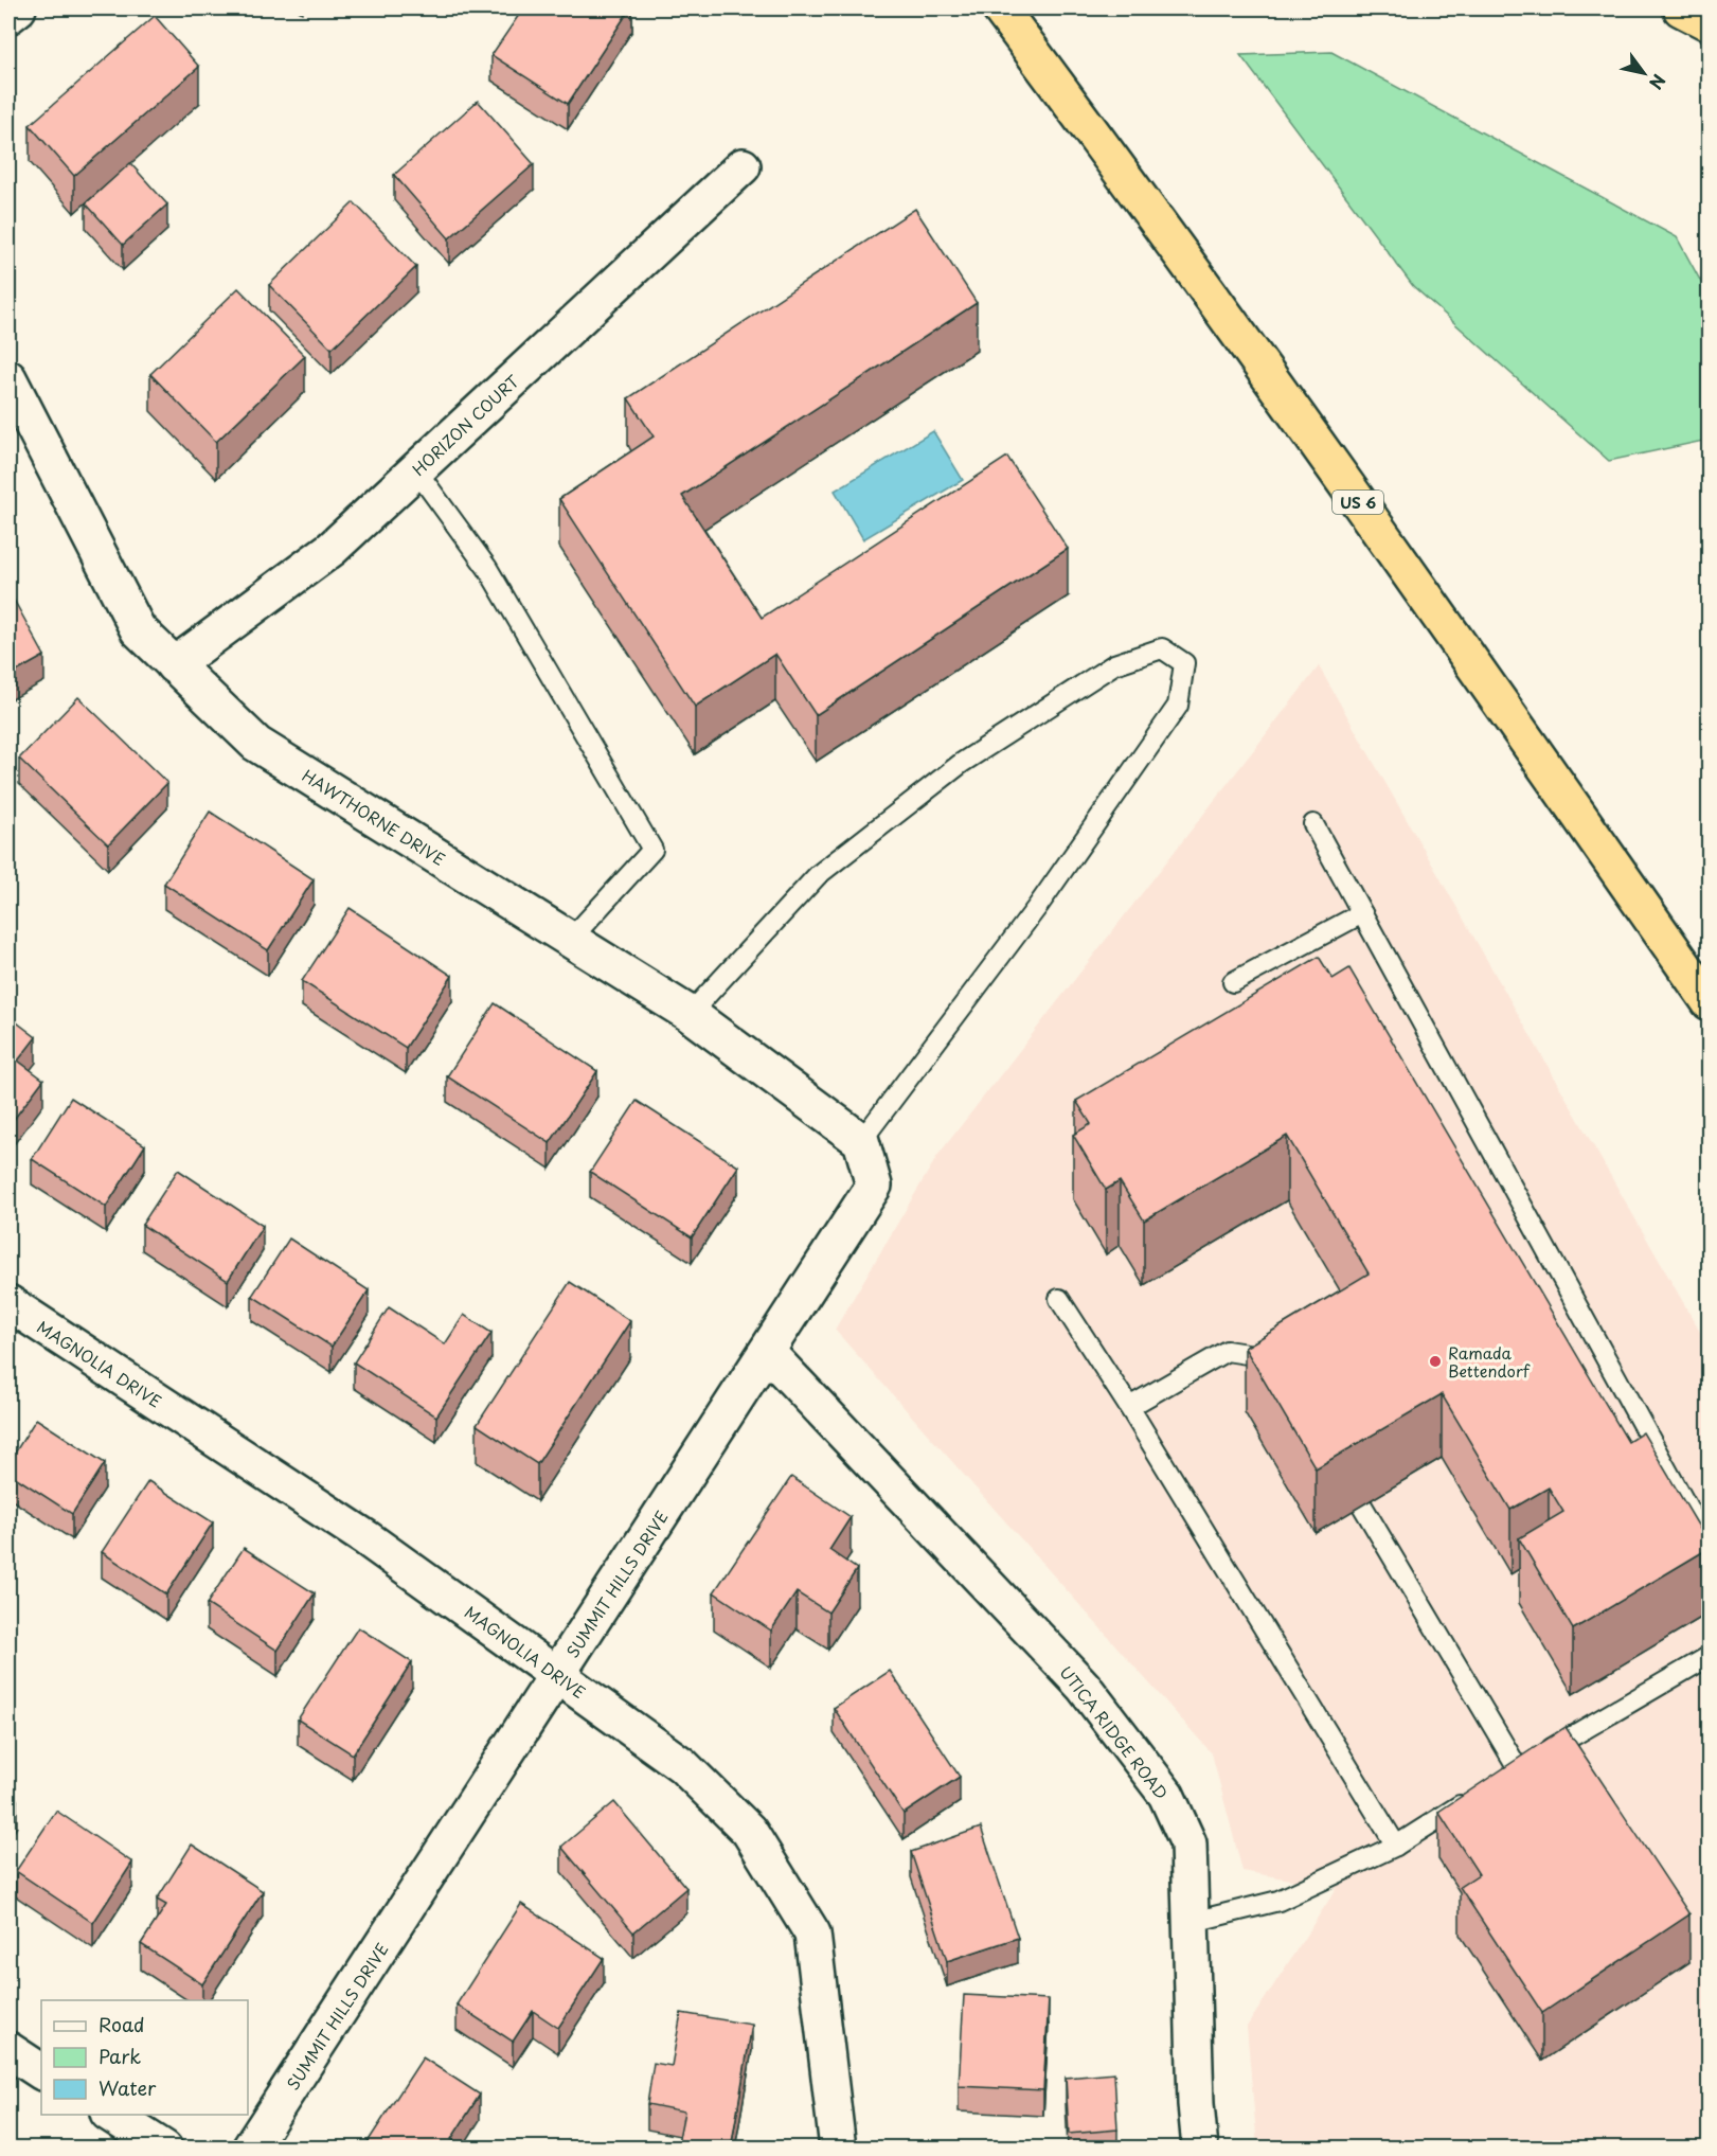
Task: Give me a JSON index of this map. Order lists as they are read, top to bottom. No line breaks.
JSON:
{"streets":{"highway":["US 6"],"street":["HORIZON COURT","HAWTHORNE DRIVE","MAGNOLIA DRIVE","SUMMIT HILLS DRIVE","UTICA RIDGE ROAD"]},"crossings":[["HORIZON COURT","HAWTHORNE DRIVE"],["HAWTHORNE DRIVE","SUMMIT HILLS DRIVE"],["MAGNOLIA DRIVE","SUMMIT HILLS DRIVE"],["SUMMIT HILLS DRIVE","UTICA RIDGE ROAD"]],"places":["Ramada Bettendorf"],"legend":["Road","Park","Water"],"north":"bottom right"}
